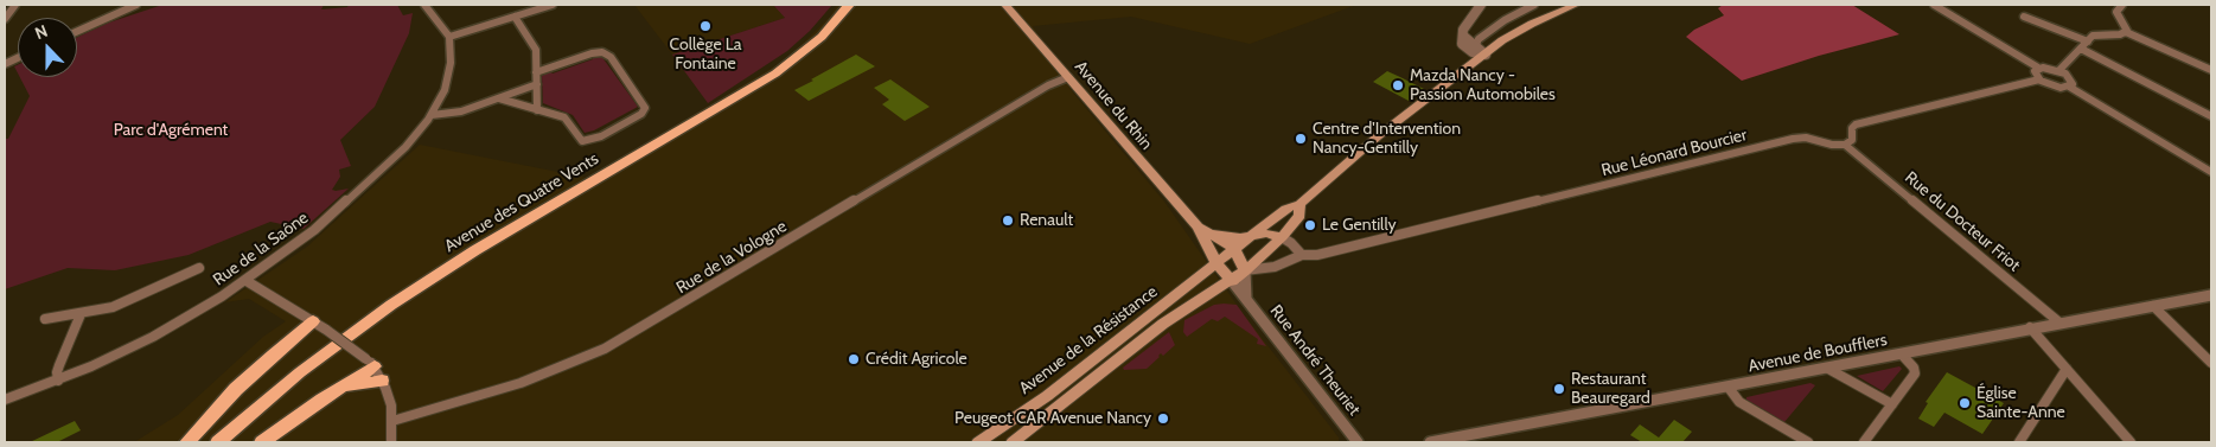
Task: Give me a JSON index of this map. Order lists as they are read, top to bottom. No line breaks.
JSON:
{"streets":{"main road":["Avenue du Rhin","Avenue des Quatre Vents","Avenue de la Résistance"],"street":["Rue Léonard Bourcier","Rue du Docteur Friot","Rue de la Saône","Rue de la Vologne","Avenue de Boufflers","Rue André Theuriet"]},"crossings":[["Avenue du Rhin","Rue de la Vologne"],["Avenue du Rhin","Avenue de la Résistance"],["Avenue du Rhin","Rue André Theuriet"],["Rue Léonard Bourcier","Rue du Docteur Friot"],["Rue du Docteur Friot","Avenue de Boufflers"],["Avenue de la Résistance","Rue André Theuriet"]],"parks":["Parc d'Agrément"],"places":["Collège La Fontaine","Mazda Nancy - Passion Automobiles","Centre d'Intervention Nancy-Gentilly","Renault","Le Gentilly","Crédit Agricole","Restaurant Beauregard","Église Sainte-Anne","Peugeot CAR Avenue Nancy"],"north":"top"}
